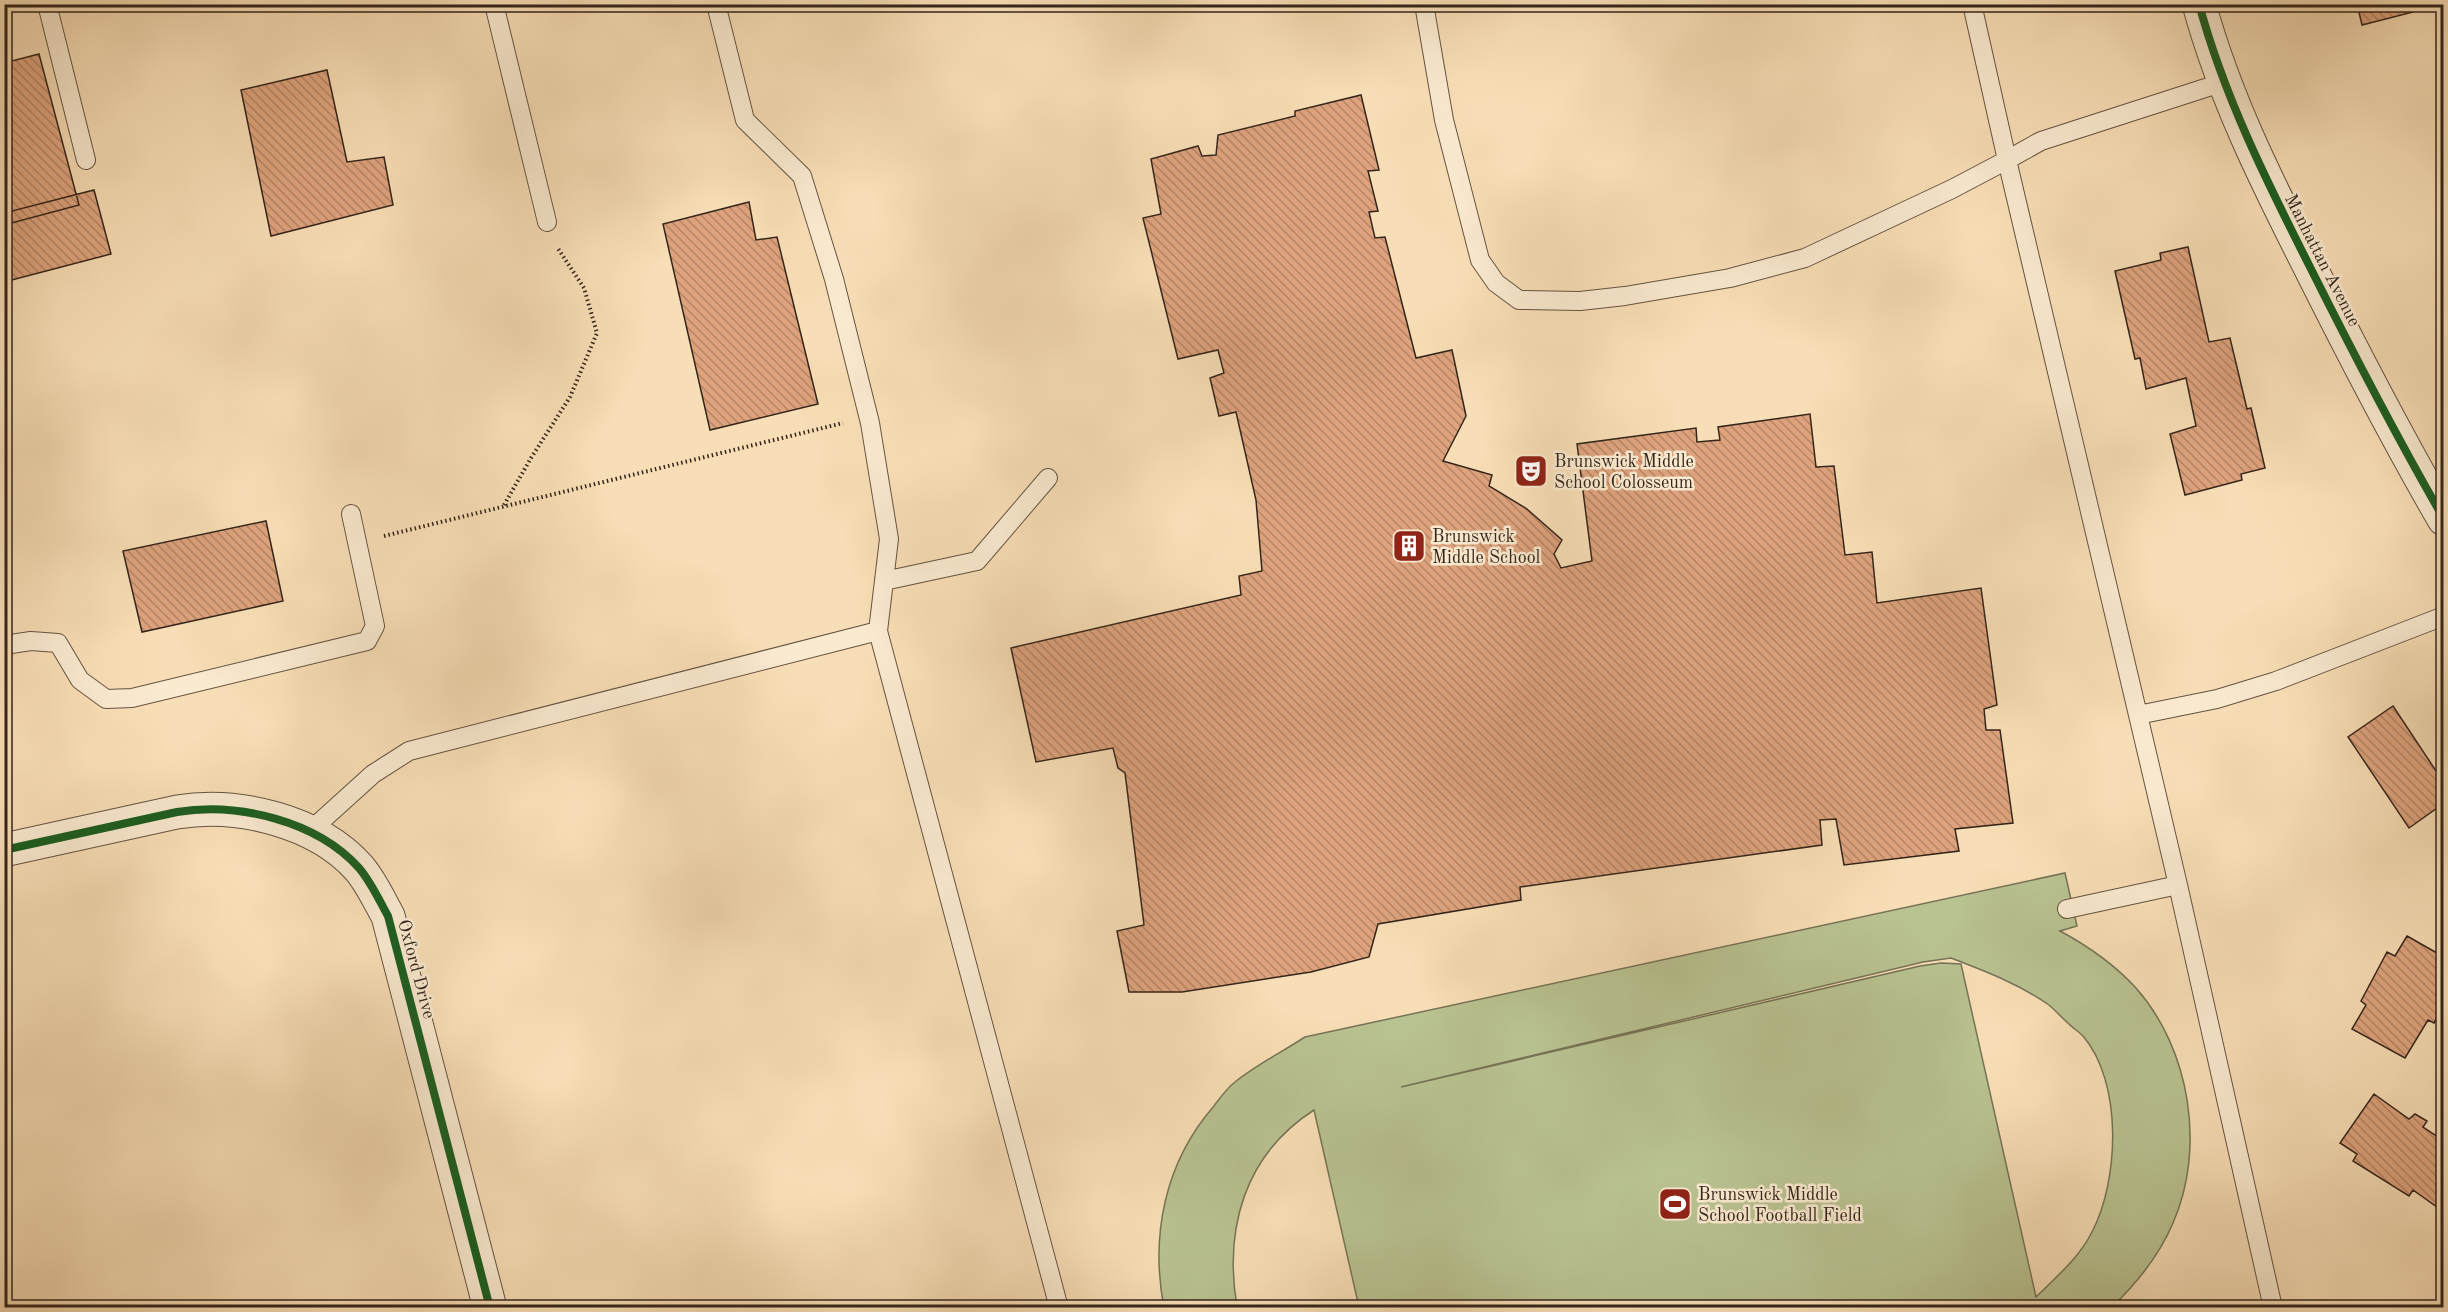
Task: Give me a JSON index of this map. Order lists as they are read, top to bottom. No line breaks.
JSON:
{"streets":{"street":["Manhattan Avenue","Oxford Drive"]},"places":{"theatre":["Brunswick Middle School Colosseum"],"building":["Brunswick Middle School"],"sports":["Brunswick Middle School Football Field"]}}
